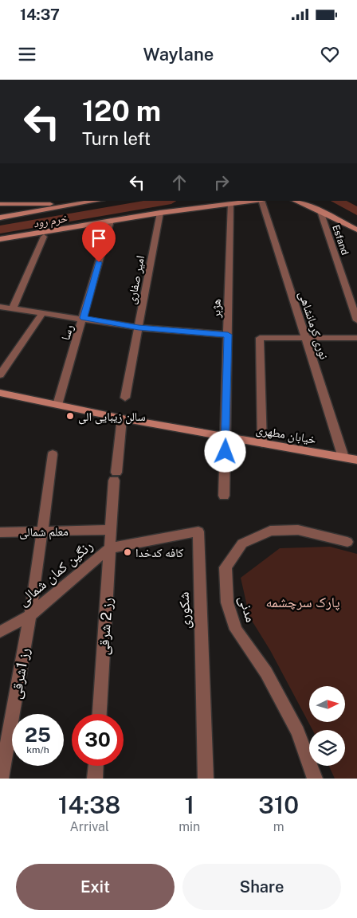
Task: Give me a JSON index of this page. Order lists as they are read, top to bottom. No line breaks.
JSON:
{"streets":{"main road":["خیابان مطهری"],"street":["Esfand","امیر صفاری","هژبر","نوری کرمانشاهی","رسا","معلم شمالی","رنگین کمان شمالی","مدنی","شکوری","رز 2 شرقی","رز 1شرقی"]},"crossings":[["هژبر","خیابان مطهری"],["نوری کرمانشاهی","خیابان مطهری"],["رسا","خیابان مطهری"],["خیابان مطهری","رز 2 شرقی"],["معلم شمالی","رز 2 شرقی"],["معلم شمالی","رز 1شرقی"],["رنگین کمان شمالی","شکوری"],["رنگین کمان شمالی","رز 2 شرقی"],["رنگین کمان شمالی","رز 1شرقی"],["شکوری","رز 2 شرقی"]],"water":["خرم رود"],"parks":["پارک سرچشمه"],"places":["سالن زیبایی الی","کافه کدخدا"],"north":"right","page":{"status":"14:37","header":"Waylane","turn":["120 m","Turn left"],"speed":"25 km/h","limit":"30","eta":["14:38","Arrival","1","min","310","m"],"buttons":["Exit","Share"]}}
